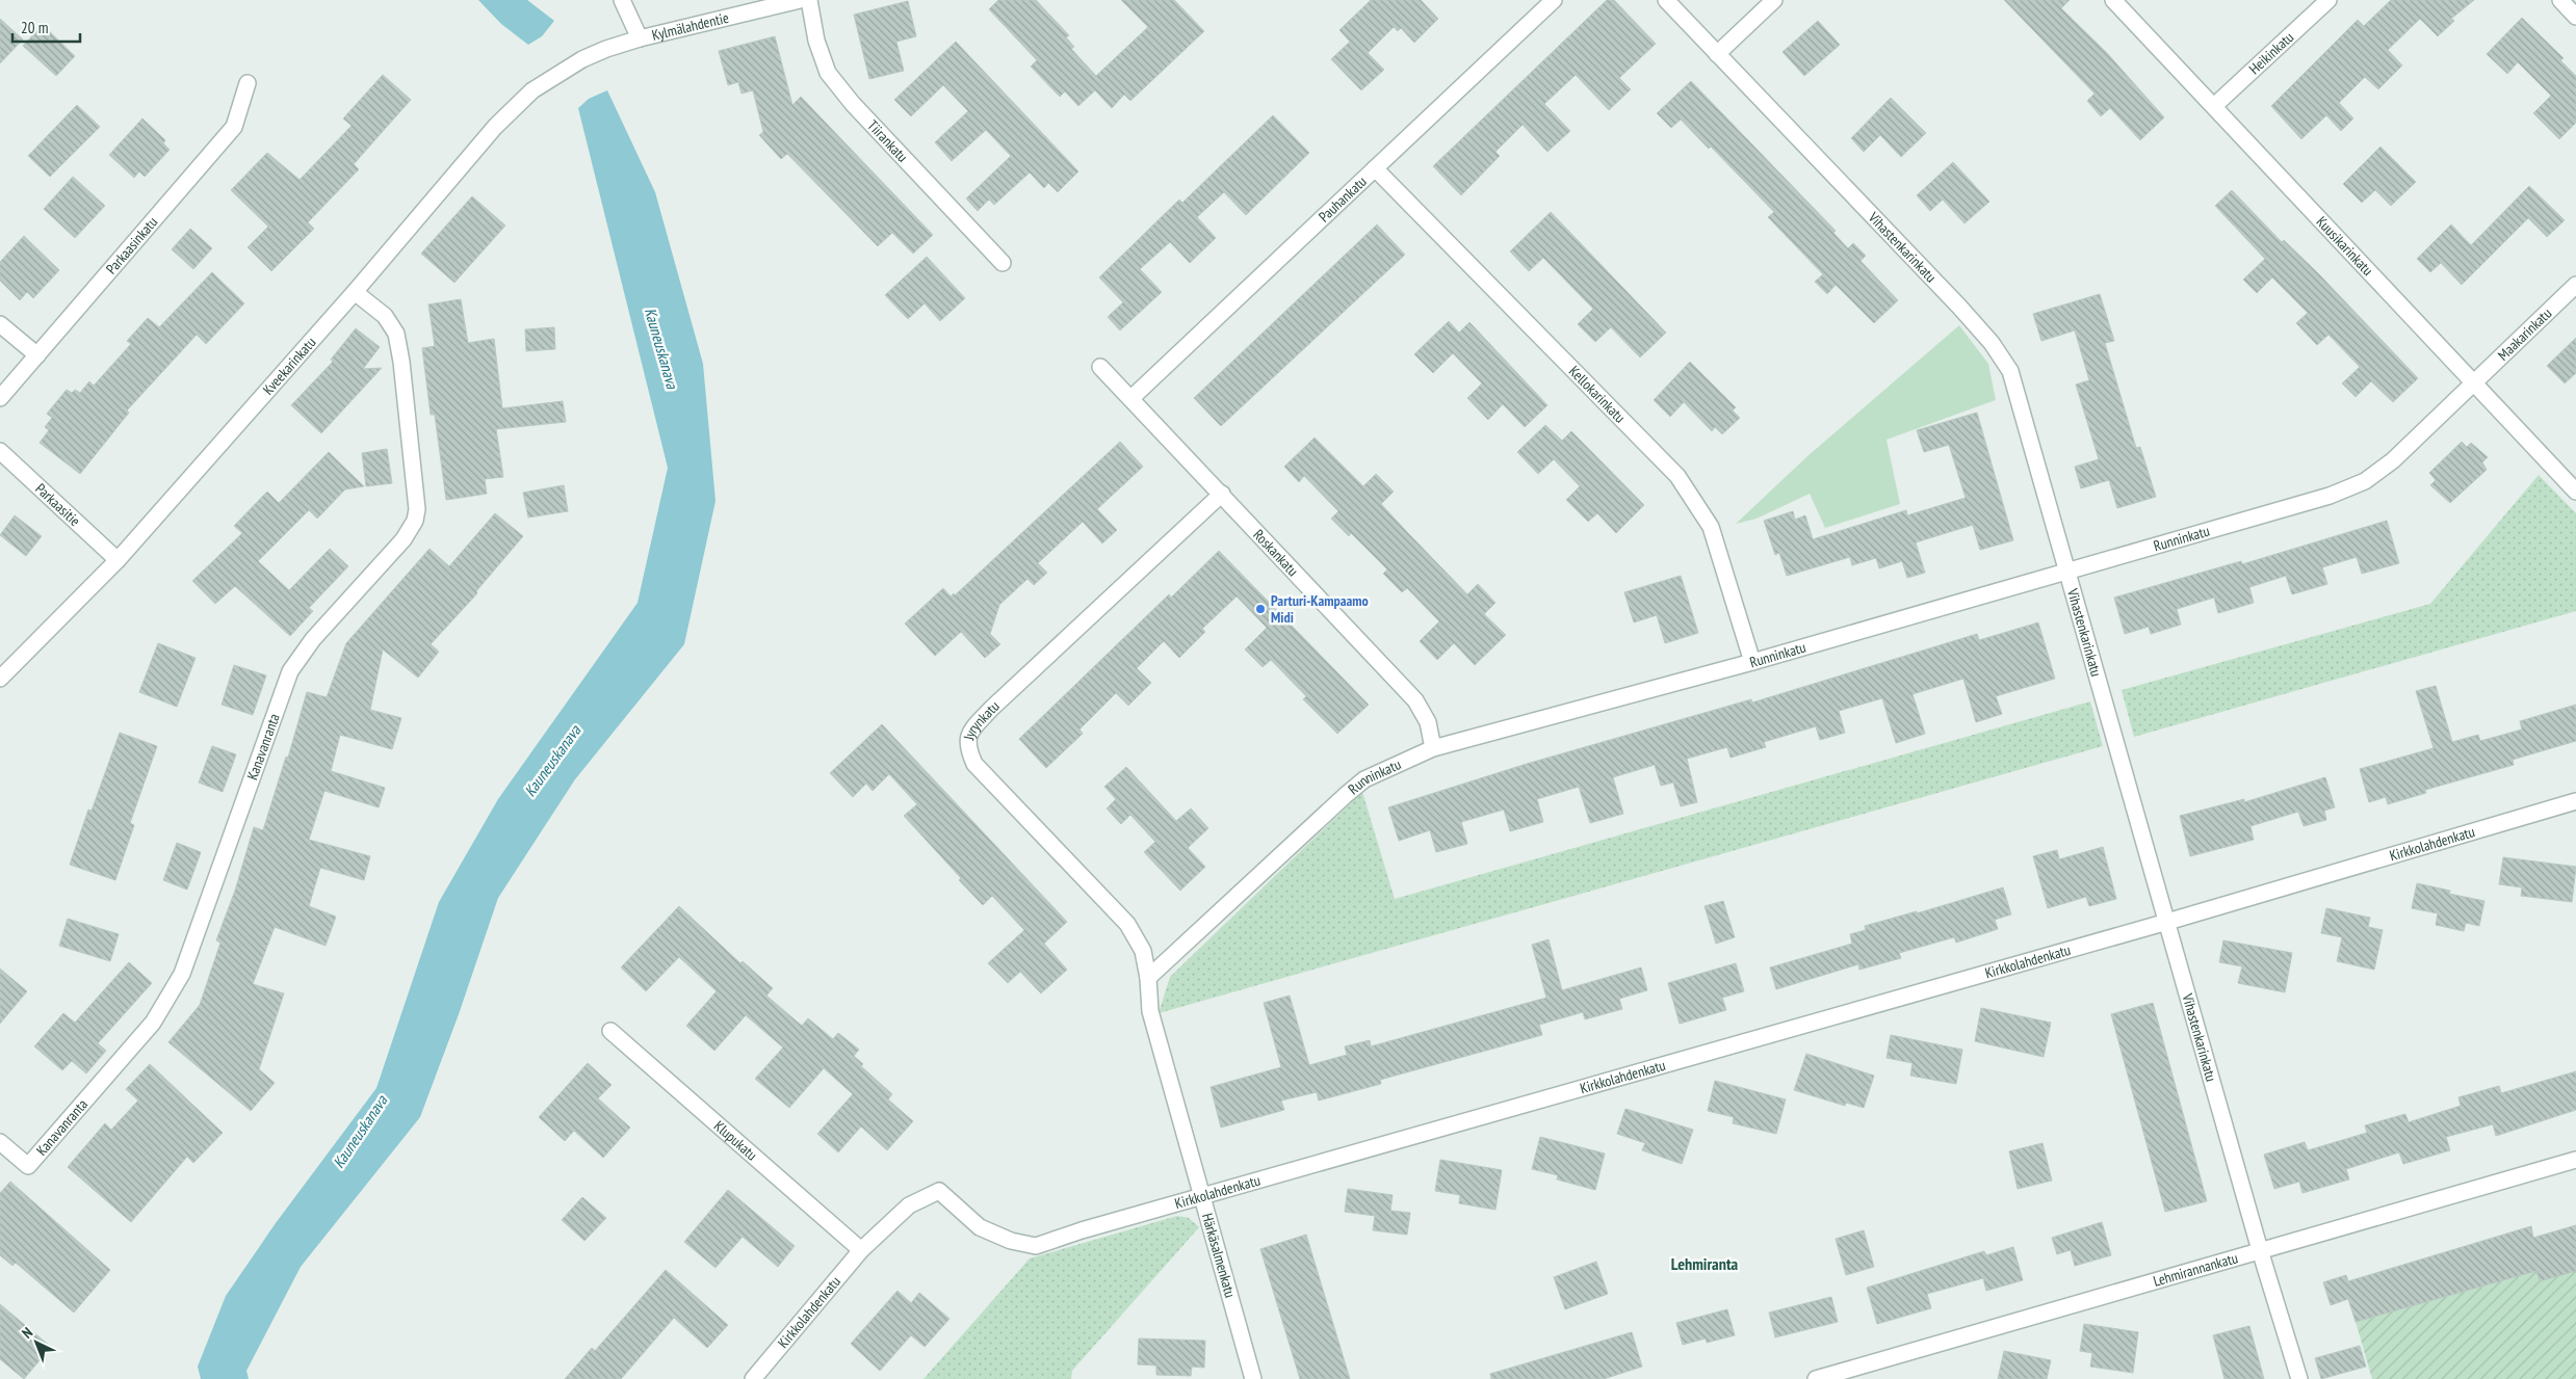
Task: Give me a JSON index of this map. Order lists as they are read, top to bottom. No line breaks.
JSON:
{"streets":{"street":["Kylmälahdentie","Heikinkatu","Tiirankatu","Pauhankatu","Parkaasinkatu","Kuusikarinkatu","Vihastenkarinkatu","Maakarinkatu","Kveekarinkatu","Kellokarinkatu","Parkaasitie","Runninkatu","Roskankatu","Jyrynkatu","Kanavanranta","Kirkkolahdenkatu","Klupukatu","Härkäsalmenkatu","Lehmirannankatu"]},"crossings":[["Kylmälahdentie","Kveekarinkatu"],["Heikinkatu","Kuusikarinkatu"],["Pauhankatu","Kellokarinkatu"],["Pauhankatu","Roskankatu"],["Kuusikarinkatu","Maakarinkatu"],["Kuusikarinkatu","Runninkatu"],["Vihastenkarinkatu","Runninkatu"],["Vihastenkarinkatu","Kirkkolahdenkatu"],["Vihastenkarinkatu","Lehmirannankatu"],["Maakarinkatu","Runninkatu"],["Kveekarinkatu","Parkaasitie"],["Kveekarinkatu","Kanavanranta"],["Kellokarinkatu","Runninkatu"],["Runninkatu","Roskankatu"],["Runninkatu","Jyrynkatu"],["Runninkatu","Härkäsalmenkatu"],["Roskankatu","Jyrynkatu"],["Jyrynkatu","Härkäsalmenkatu"],["Kirkkolahdenkatu","Klupukatu"],["Kirkkolahdenkatu","Härkäsalmenkatu"]],"districts":["Lehmiranta"],"water":["Kauneuskanava"],"places":["Parturi-Kampaamo Midi"],"scale_bar":"20 m","north":"top left"}
